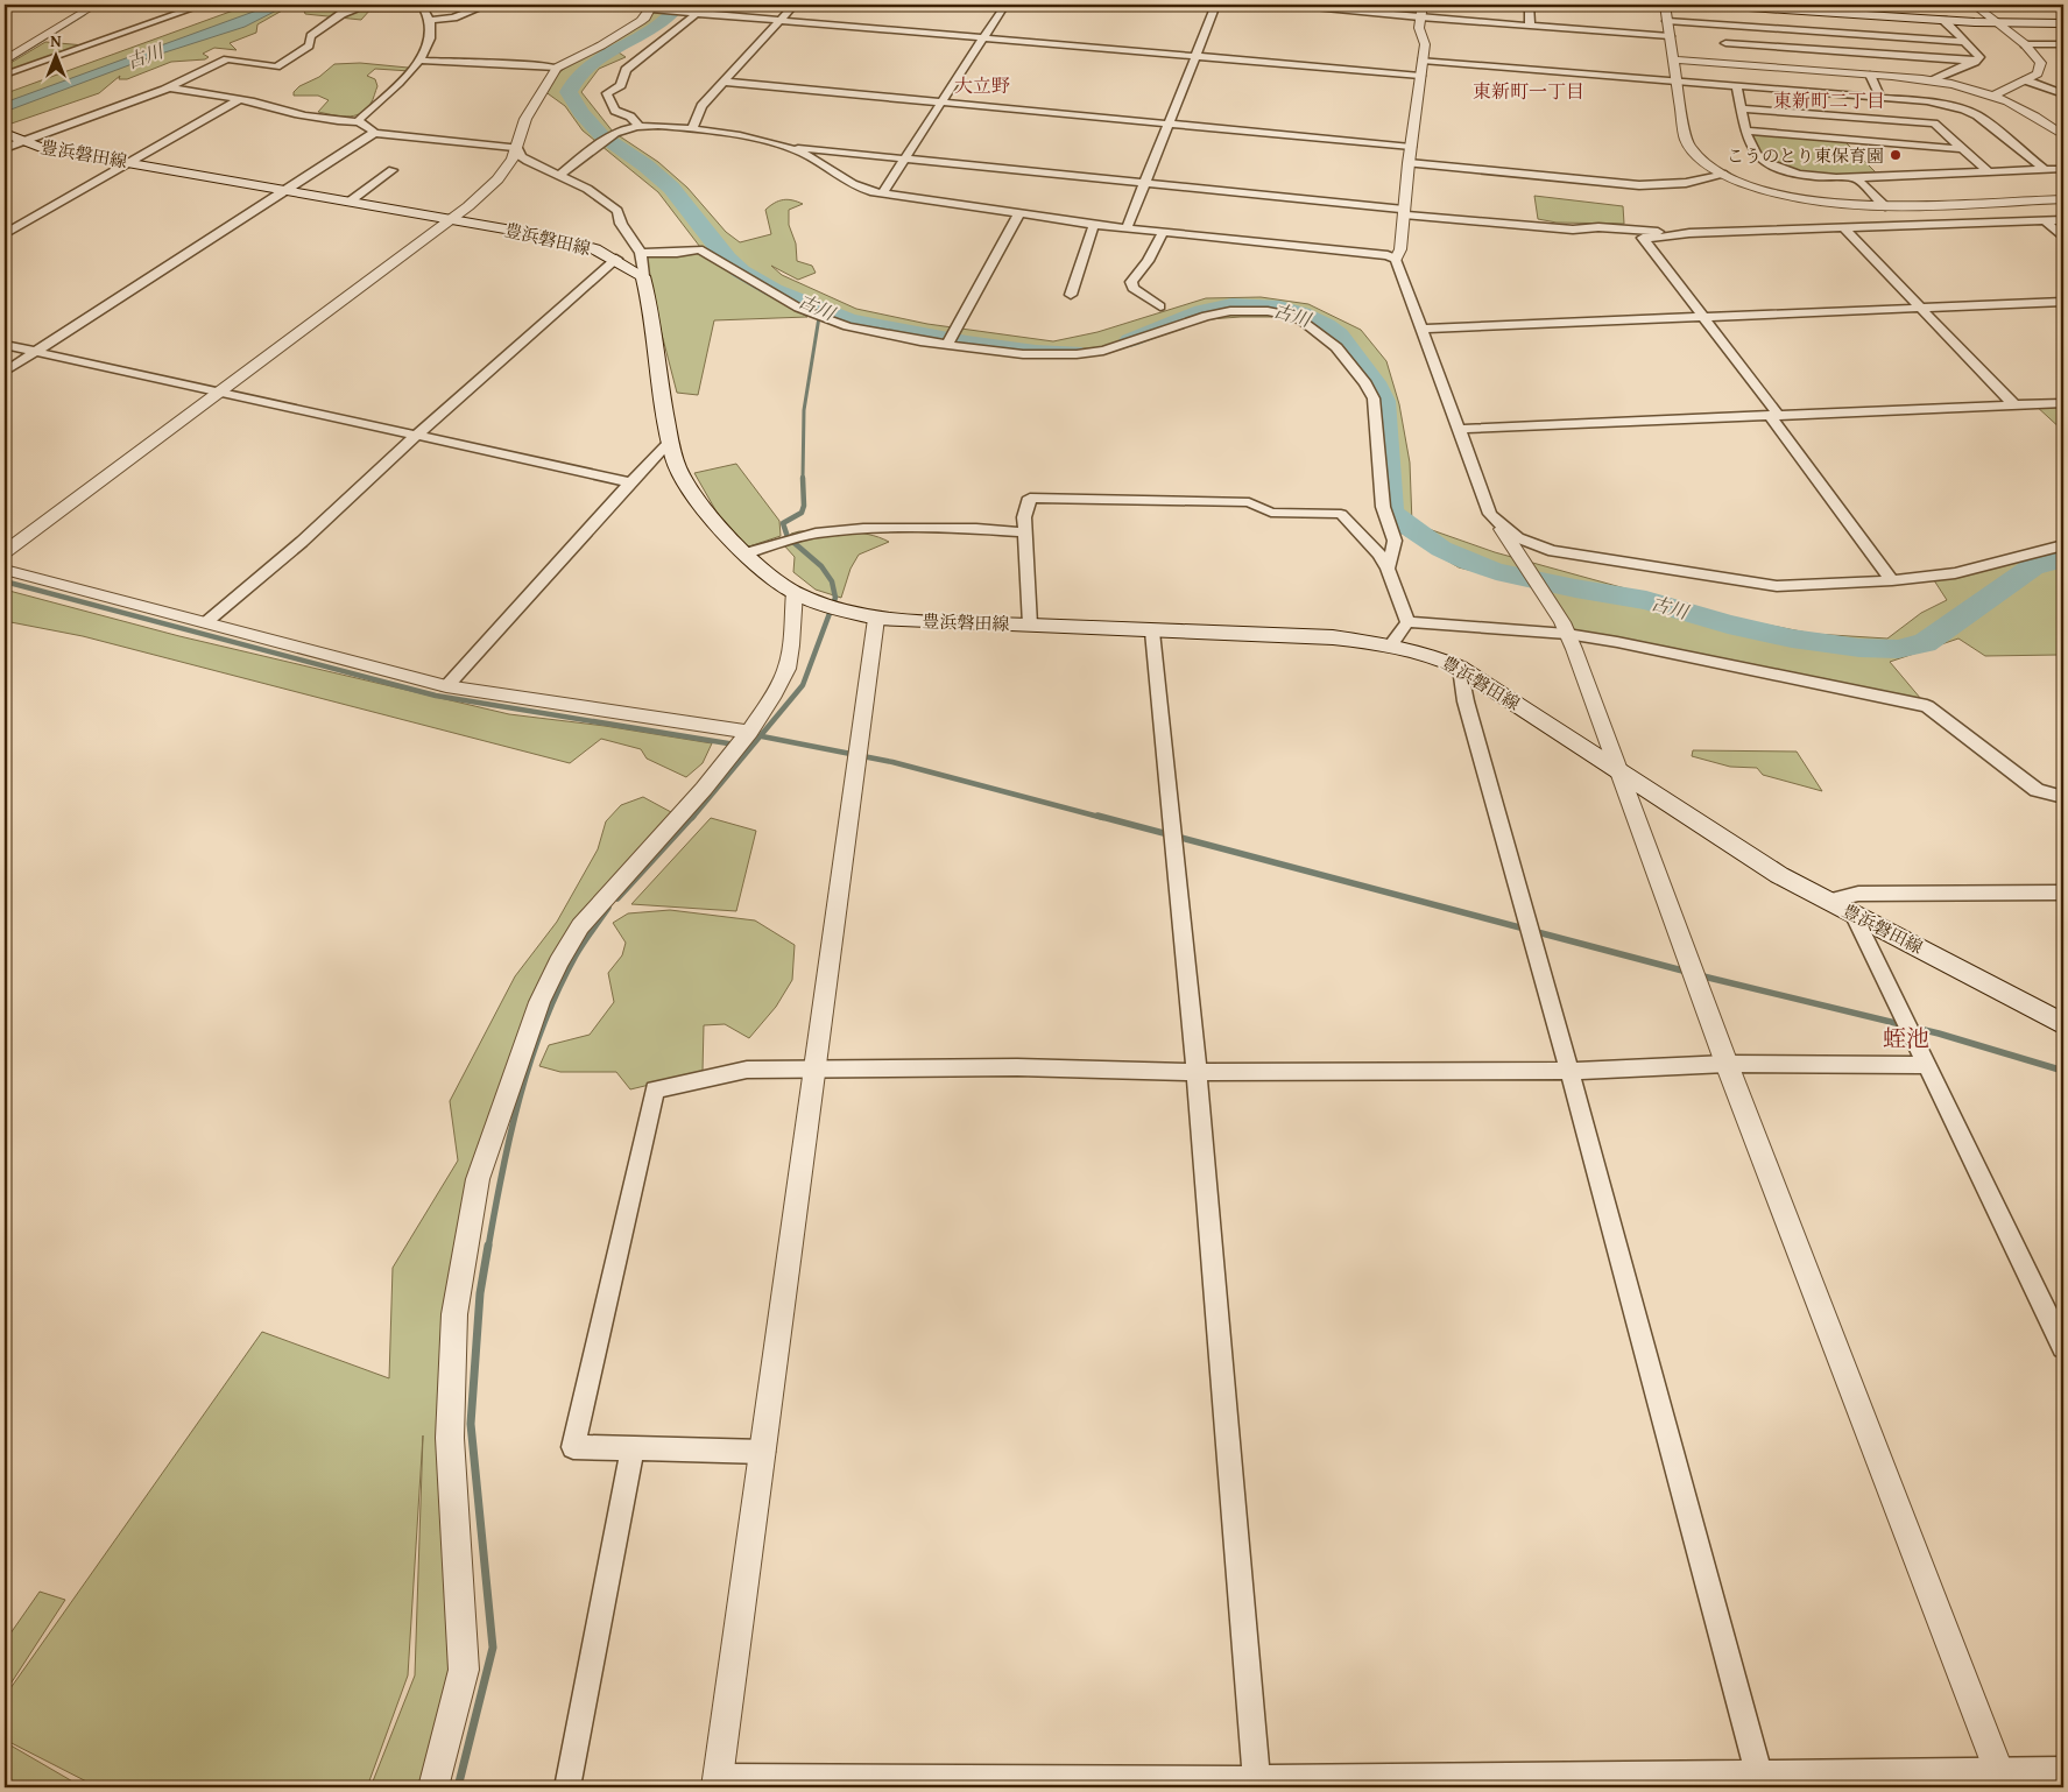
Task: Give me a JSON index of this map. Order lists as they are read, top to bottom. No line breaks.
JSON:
{"streets":{"main road":["豊浜磐田線"]},"districts":["大立野","東新町一丁目","東新町二丁目","蛭池"],"water":["古川"],"places":["こうのとり東保育園"],"north":"top"}
